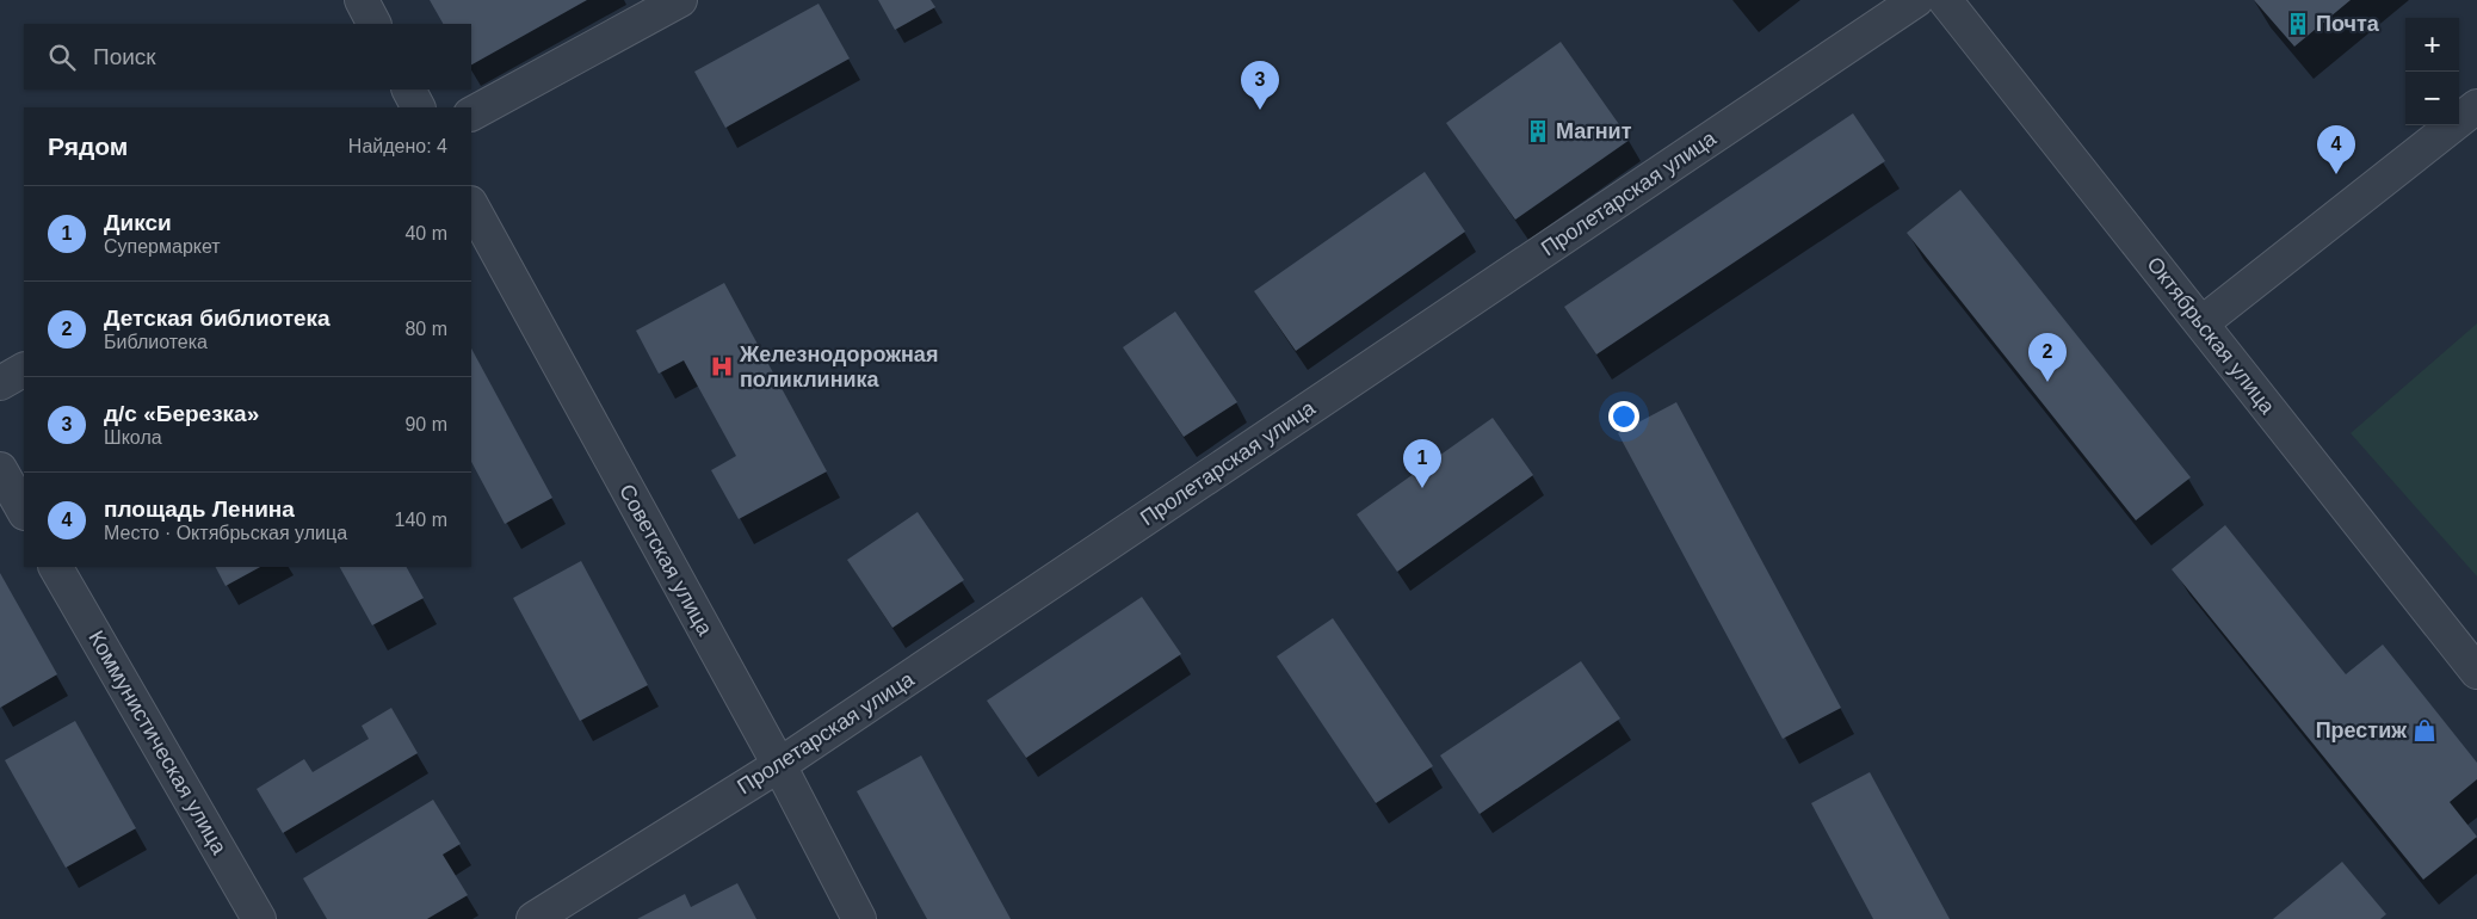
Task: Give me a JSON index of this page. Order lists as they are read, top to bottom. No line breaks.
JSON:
{"streets":{"street":["Пролетарская улица","Октябрьская улица","Советская улица","Коммунистическая улица"]},"crossings":[["Пролетарская улица","Советская улица"]],"places":{"building":["Почта","Магнит"],"hospital":["Железнодорожная поликлиника"],"shop":["Престиж"]},"page":{"map_buttons":["+","−"],"search":"Поиск","pins":["3","4","2","1"],"heading":["Рядом","Найдено: 4"],"list":[{"mark":"1","name":"Дикси","note":"Супермаркет","value":"40 m"},{"mark":"2","name":"Детская библиотека","note":"Библиотека","value":"80 m"},{"mark":"3","name":"д/с «Березка»","note":"Школа","value":"90 m"},{"mark":"4","name":"площадь Ленина","note":"Место · Октябрьская улица","value":"140 m"}]}}
